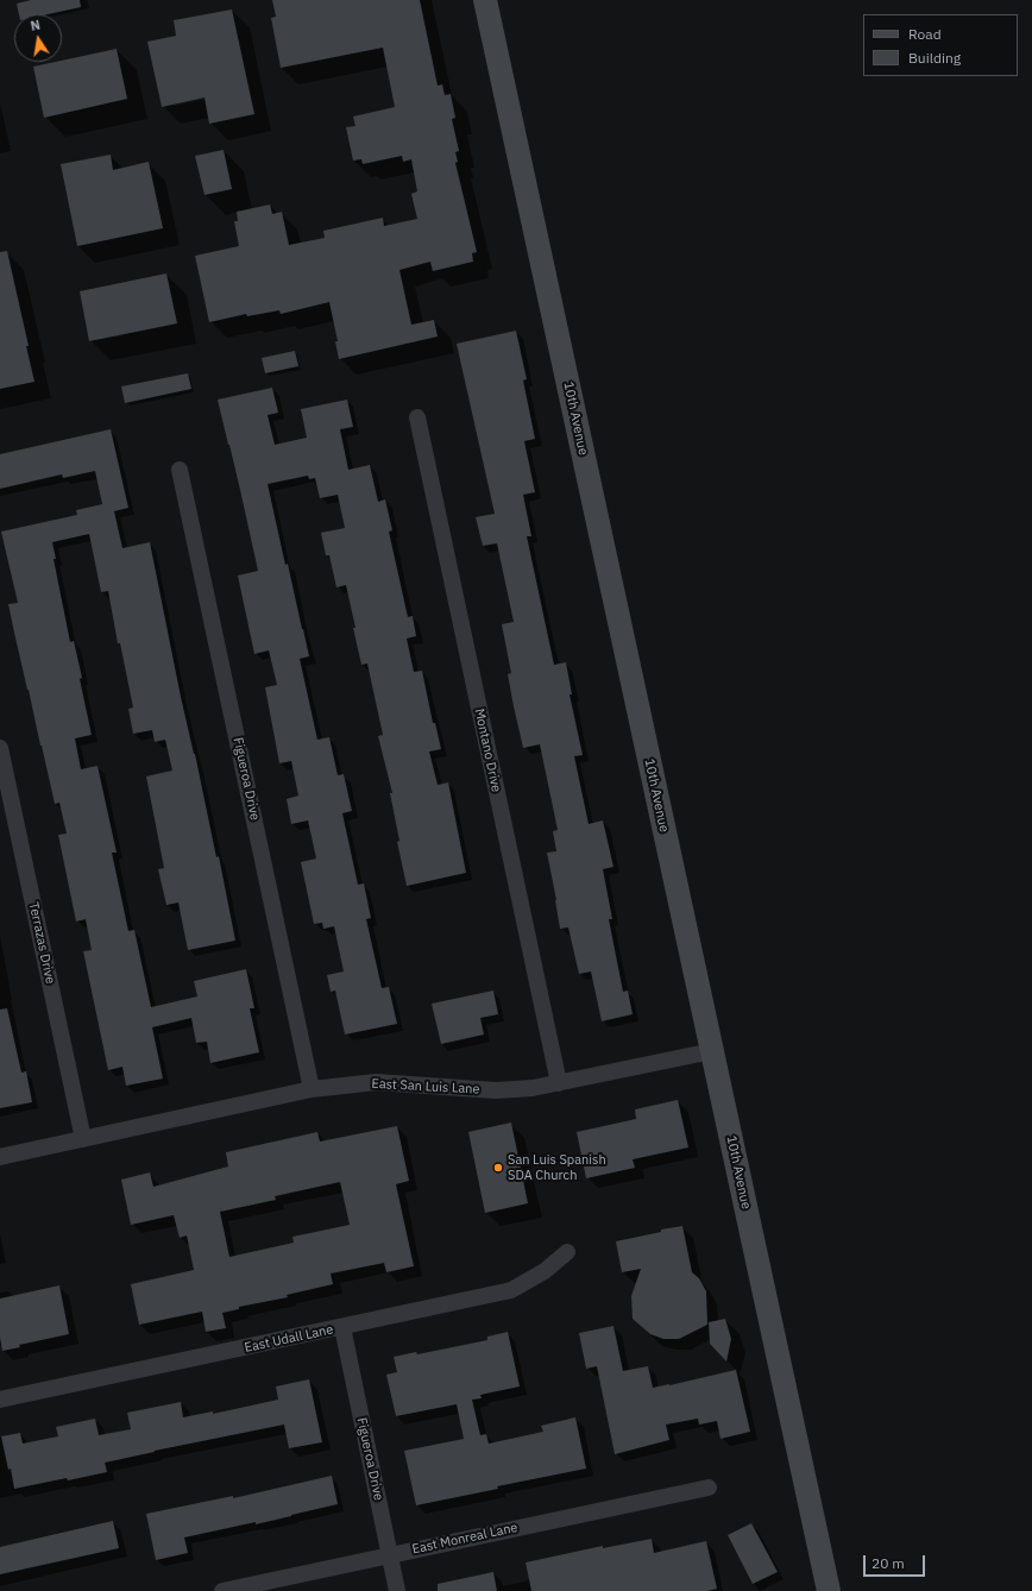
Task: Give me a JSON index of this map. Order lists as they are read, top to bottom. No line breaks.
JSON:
{"streets":{"main road":["10th Avenue"],"street":["Montano Drive","Figueroa Drive","Terrazas Drive","East San Luis Lane","East Udall Lane","East Monreal Lane"]},"crossings":[["10th Avenue","East San Luis Lane"],["Montano Drive","East San Luis Lane"],["Figueroa Drive","East San Luis Lane"],["Figueroa Drive","East Udall Lane"],["Figueroa Drive","East Monreal Lane"],["Terrazas Drive","East San Luis Lane"]],"places":["San Luis Spanish SDA Church"],"legend":["Road","Building"],"scale_bar":"20 m","north":"top"}
